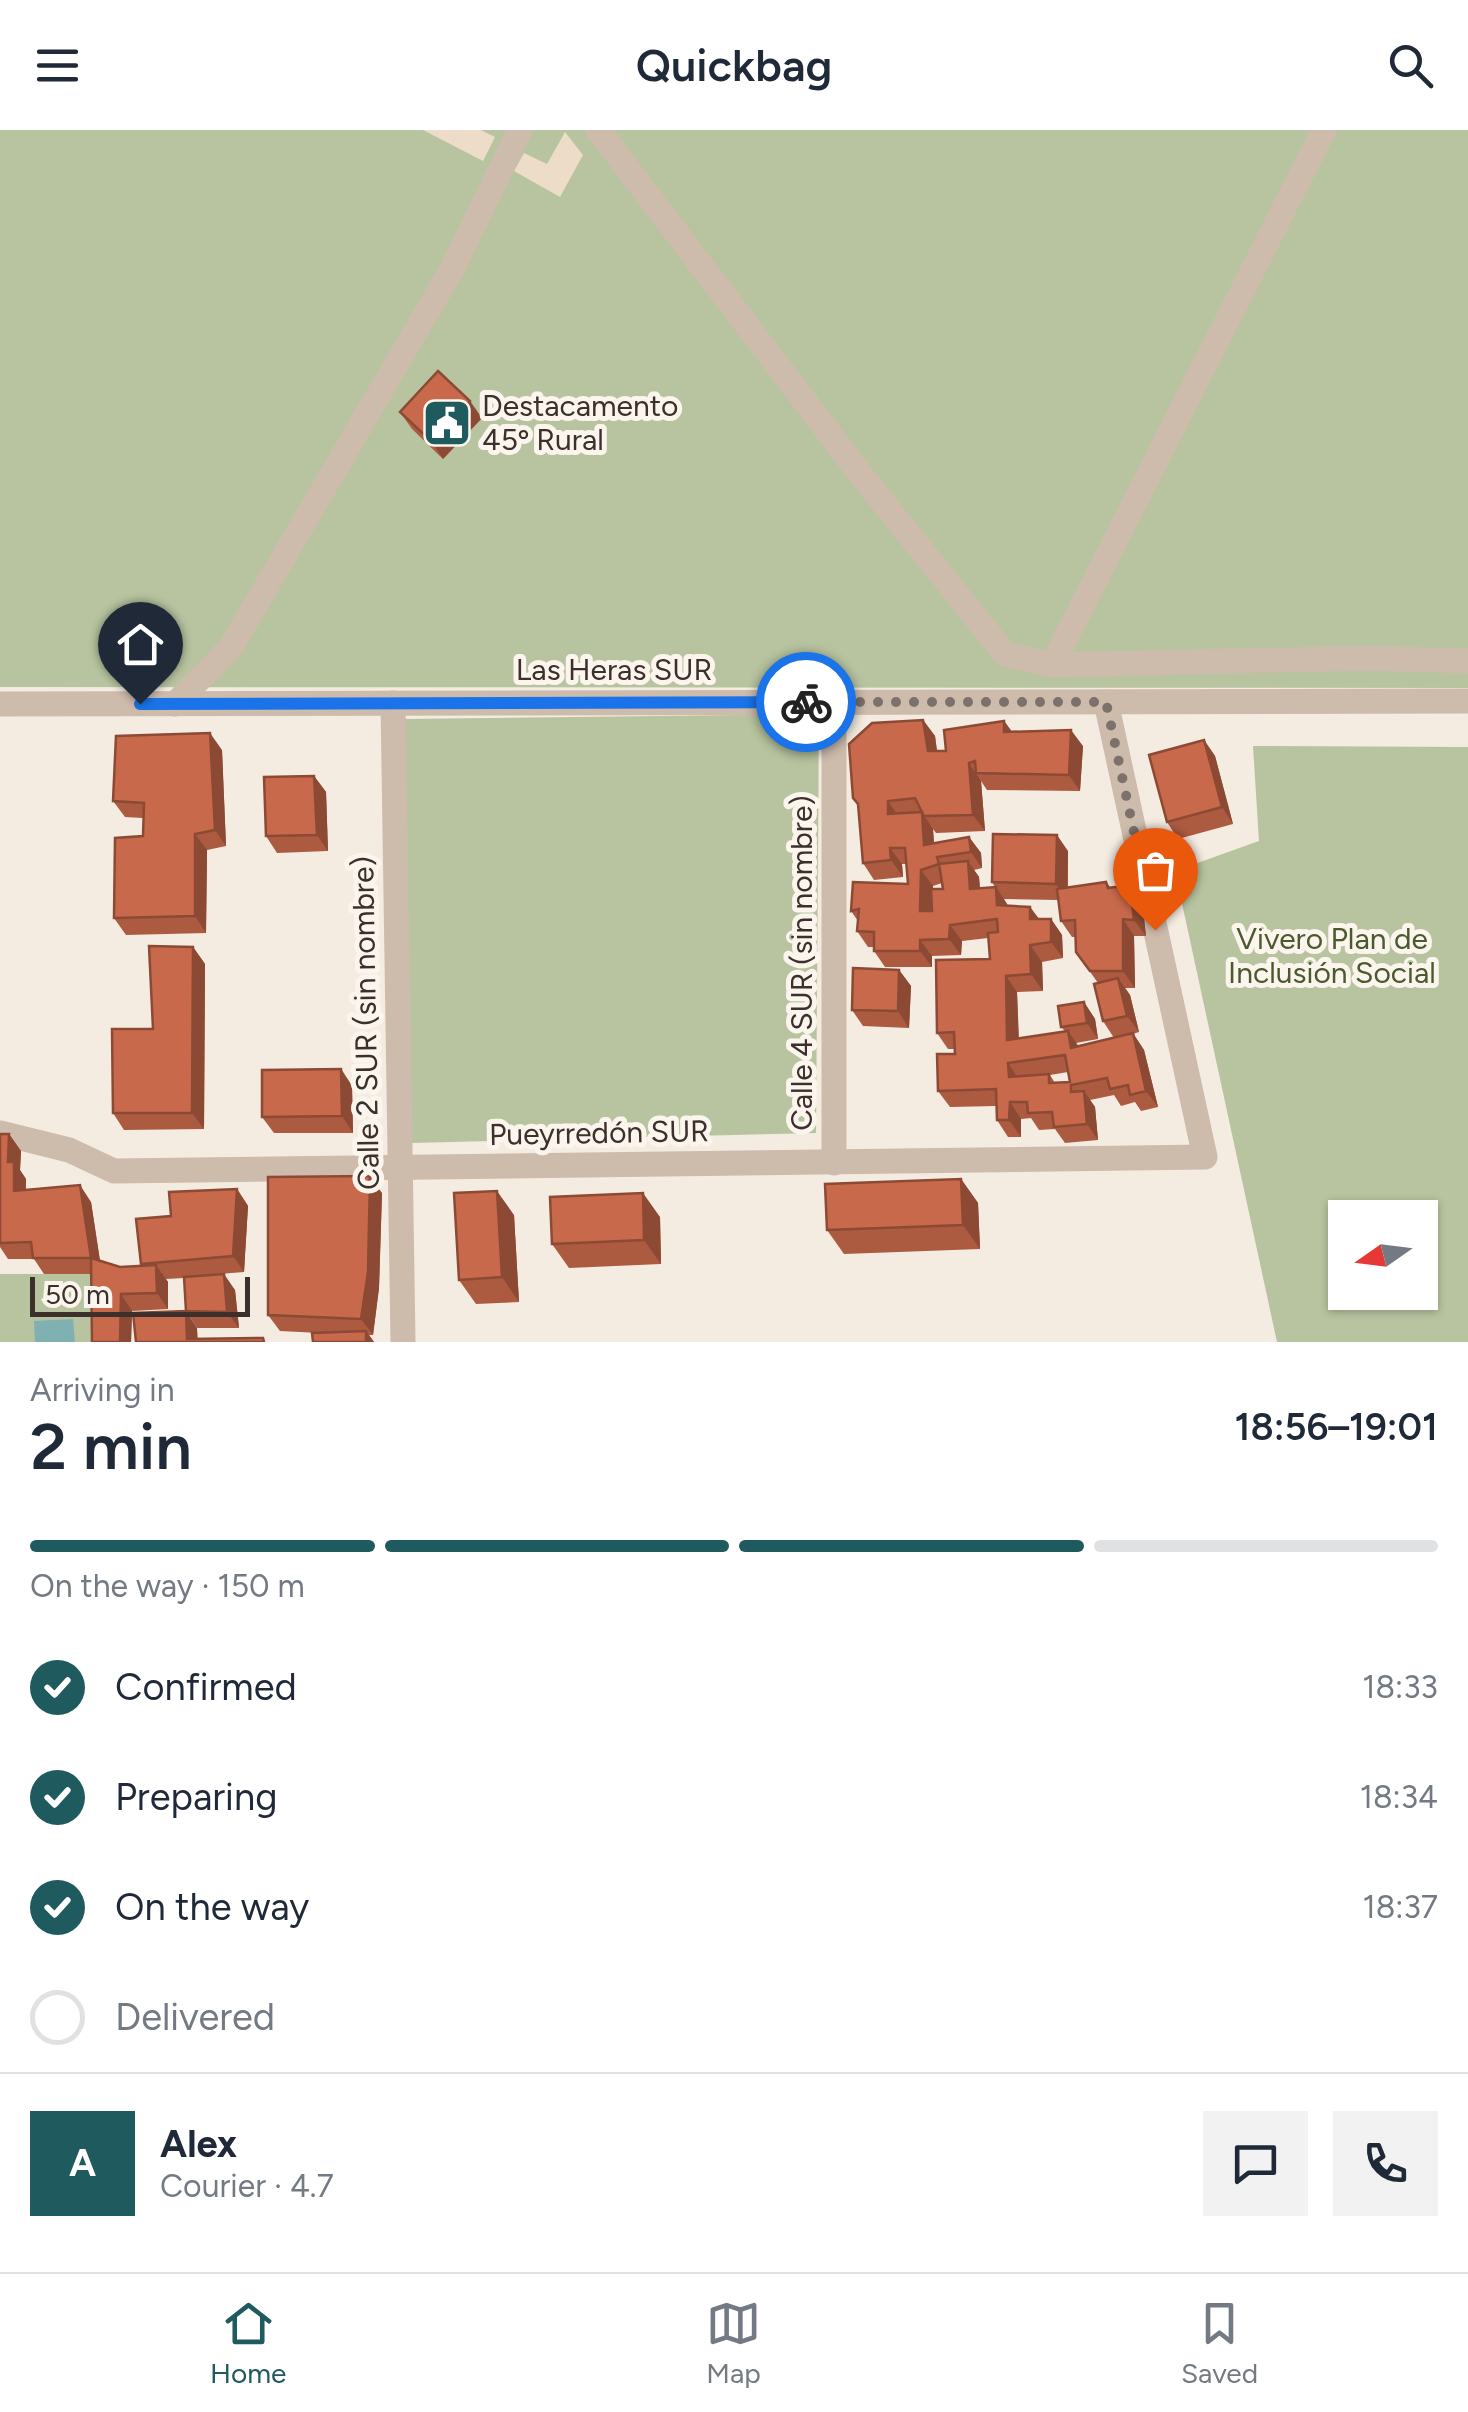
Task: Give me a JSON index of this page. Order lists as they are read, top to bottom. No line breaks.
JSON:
{"streets":{"street":["Las Heras SUR","Calle 4 SUR (sin nombre)","Calle 2 SUR (sin nombre)","Pueyrredón SUR"]},"crossings":[["Las Heras SUR","Calle 4 SUR (sin nombre)"],["Las Heras SUR","Calle 2 SUR (sin nombre)"],["Las Heras SUR","Pueyrredón SUR"],["Calle 4 SUR (sin nombre)","Pueyrredón SUR"],["Calle 2 SUR (sin nombre)","Pueyrredón SUR"]],"parks":["Vivero Plan de Inclusión Social"],"places":{"public building":["Destacamento 45º Rural"]},"scale_bar":"50 m","north":"left","page":{"header":"Quickbag","scale":"50 m","heading":["2 min","Arriving in","18:56–19:01"],"panel":["Alex","Courier · 4.7"],"bar":"On the way · 150 m","list":[["Confirmed","18:33"],["Preparing","18:34"],["On the way","18:37"],"Delivered"],"round":"A","tabs":["Home","Map","Saved"]}}
